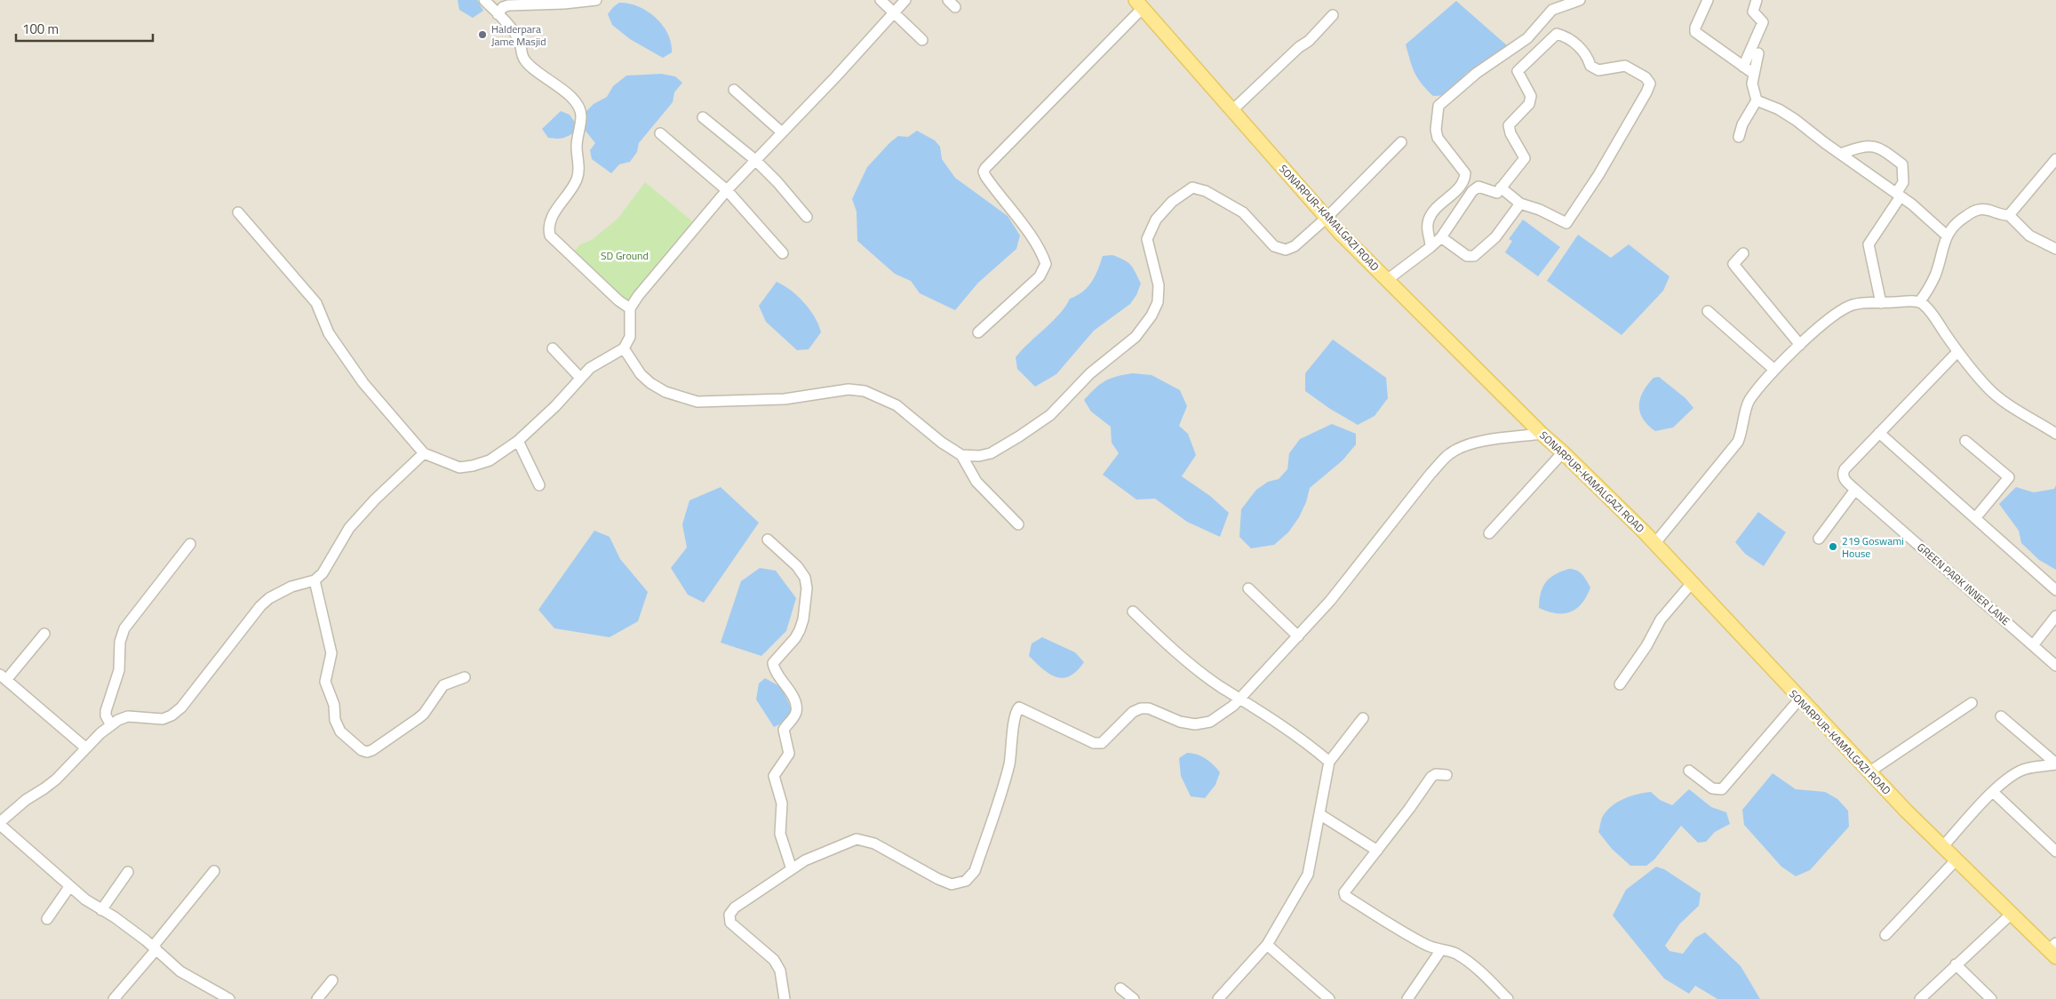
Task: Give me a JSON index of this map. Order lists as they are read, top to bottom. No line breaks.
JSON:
{"streets":{"main road":["SONARPUR-KAMALGAZI ROAD"],"street":["GREEN PARK INNER LANE"]},"parks":["SD Ground"],"places":["Halderpara Jame Masjid","219 Goswami House"],"scale_bar":"100 m"}
